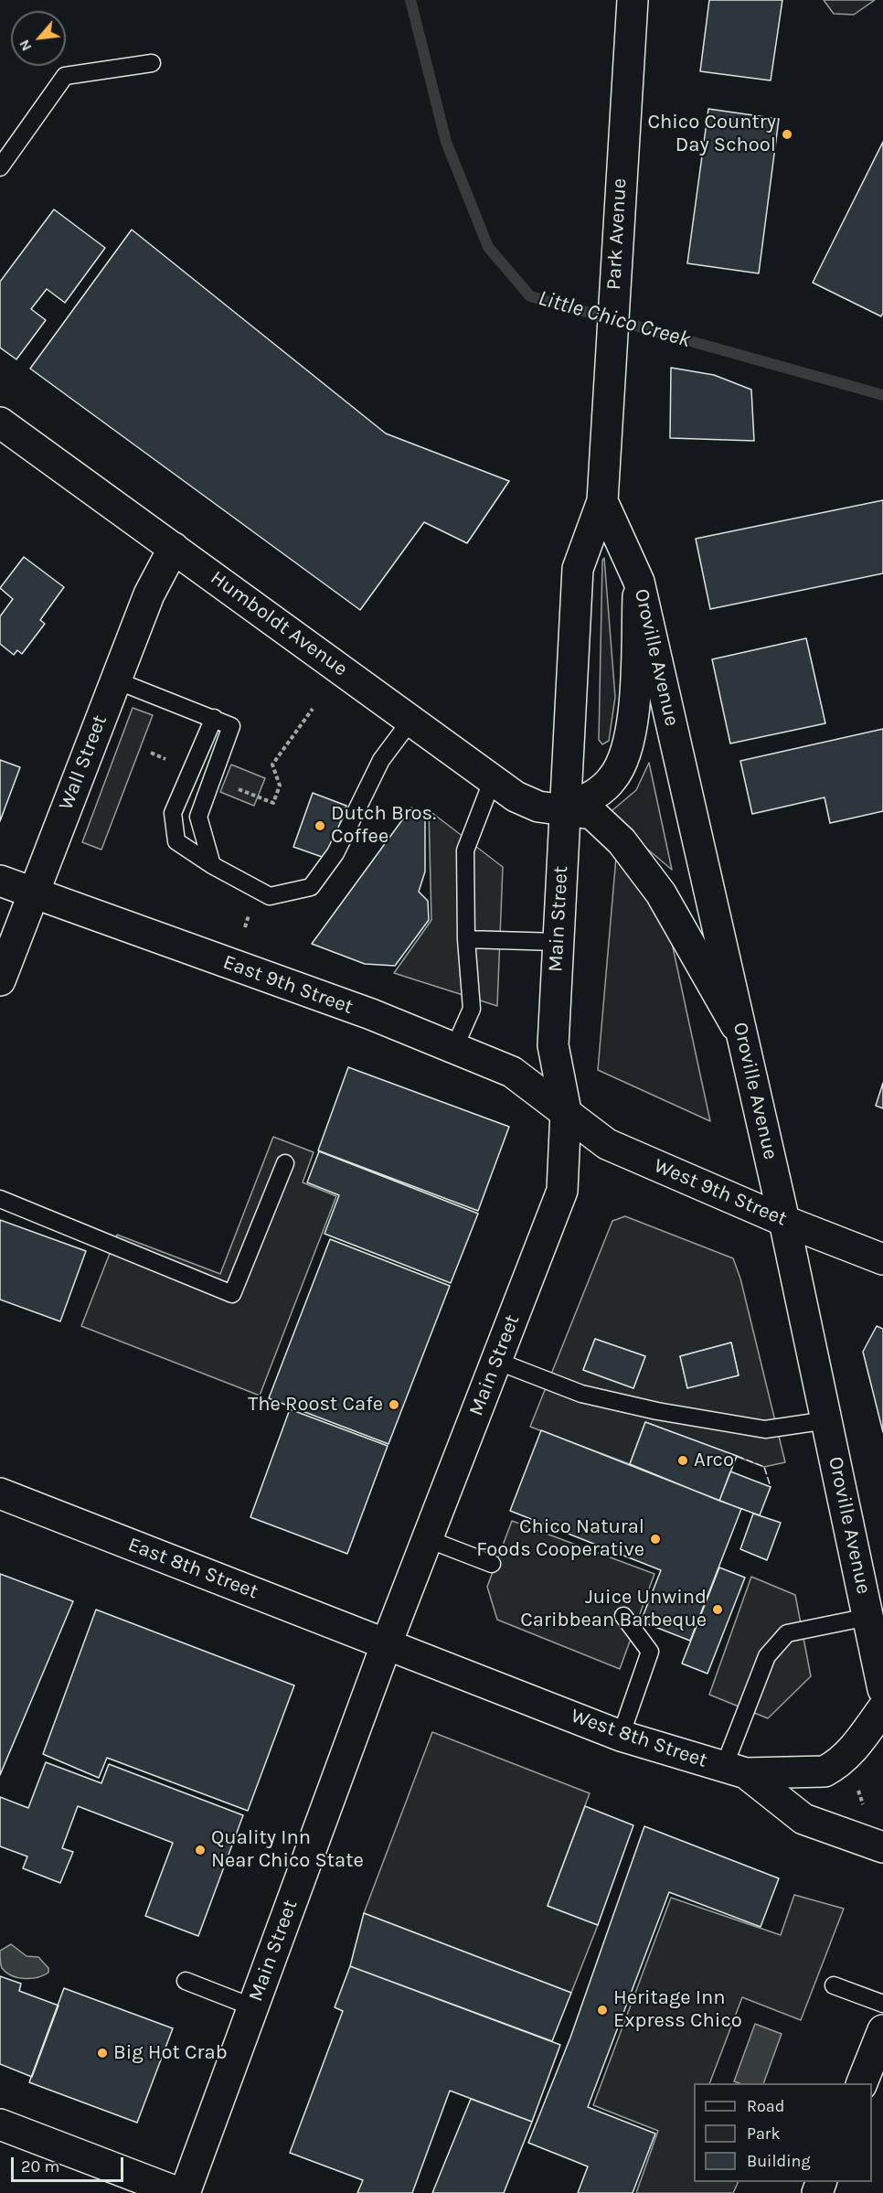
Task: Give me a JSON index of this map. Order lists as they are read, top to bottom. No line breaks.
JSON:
{"streets":{"main road":["Park Avenue","Humboldt Avenue","Oroville Avenue","Wall Street","Main Street","East 9th Street","West 9th Street","East 8th Street","West 8th Street"]},"crossings":[["Park Avenue","Oroville Avenue"],["Park Avenue","Main Street"],["Humboldt Avenue","Oroville Avenue"],["Humboldt Avenue","Wall Street"],["Humboldt Avenue","Main Street"],["Oroville Avenue","Main Street"],["Oroville Avenue","West 9th Street"],["Wall Street","East 9th Street"],["Main Street","East 9th Street"],["Main Street","West 9th Street"],["Main Street","East 8th Street"],["Main Street","West 8th Street"],["East 9th Street","West 9th Street"],["East 8th Street","West 8th Street"]],"water":["Little Chico Creek"],"places":["Chico Country Day School","Dutch Bros. Coffee","The Roost Cafe","Arco","Chico Natural Foods Cooperative","Juice Unwind Caribbean Barbeque","Quality Inn Near Chico State","Heritage Inn Express Chico","Big Hot Crab"],"legend":["Road","Park","Building"],"scale_bar":"20 m","north":"bottom left"}
